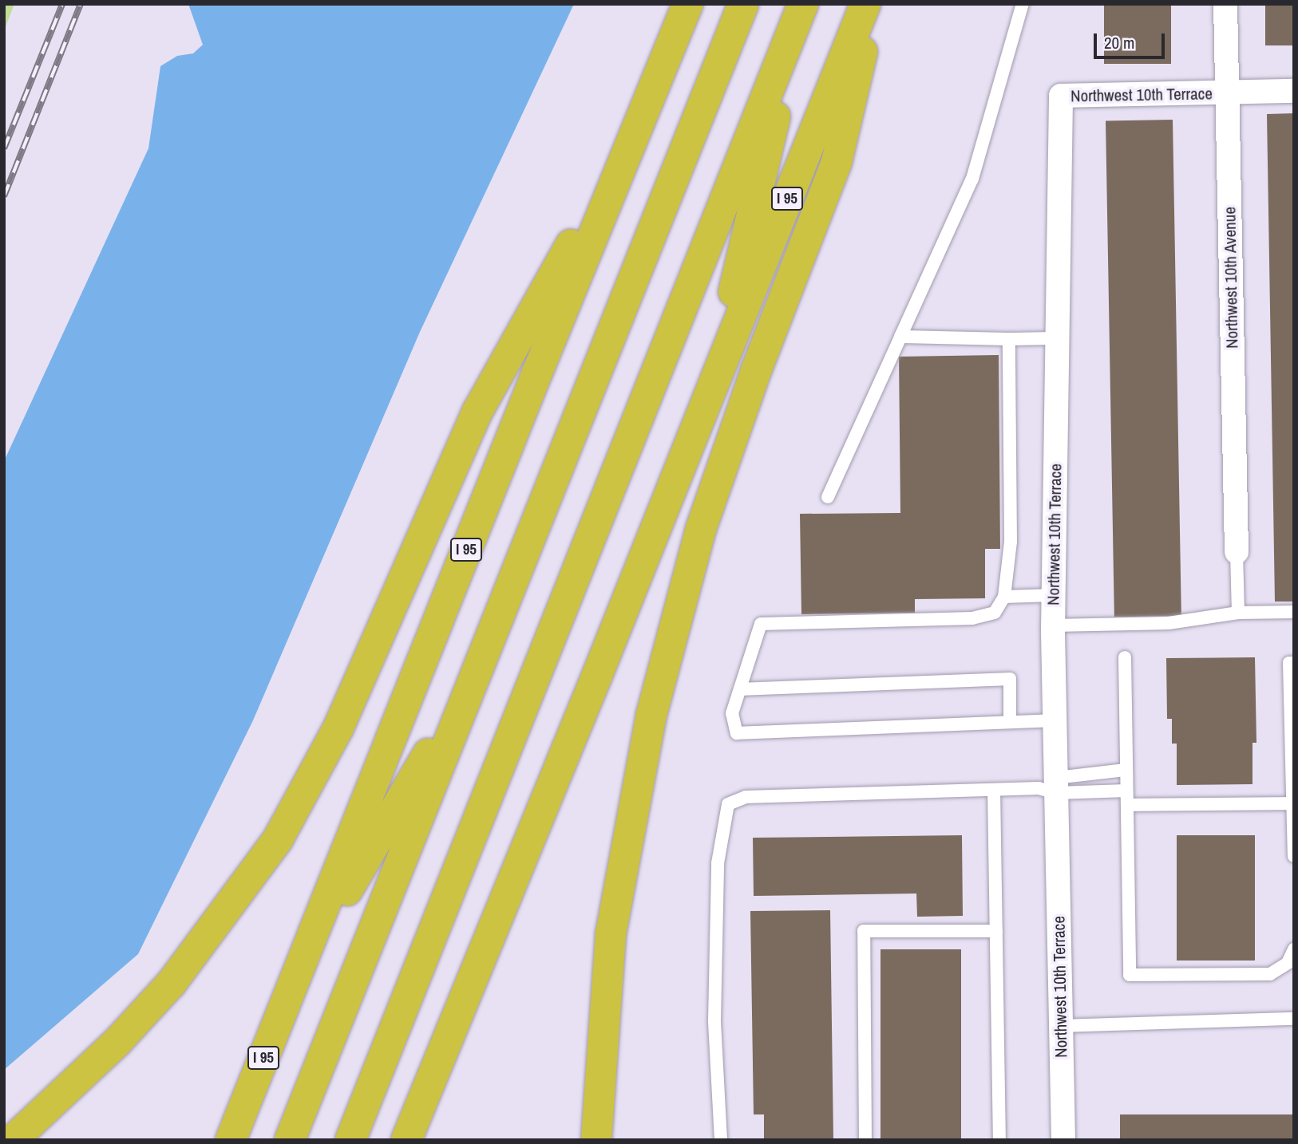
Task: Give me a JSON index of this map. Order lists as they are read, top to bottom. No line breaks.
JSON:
{"streets":{"highway":["I 95"],"street":["Northwest 10th Terrace","Northwest 10th Avenue"]},"crossings":[["Northwest 10th Terrace","Northwest 10th Avenue"]],"scale_bar":"20 m"}
